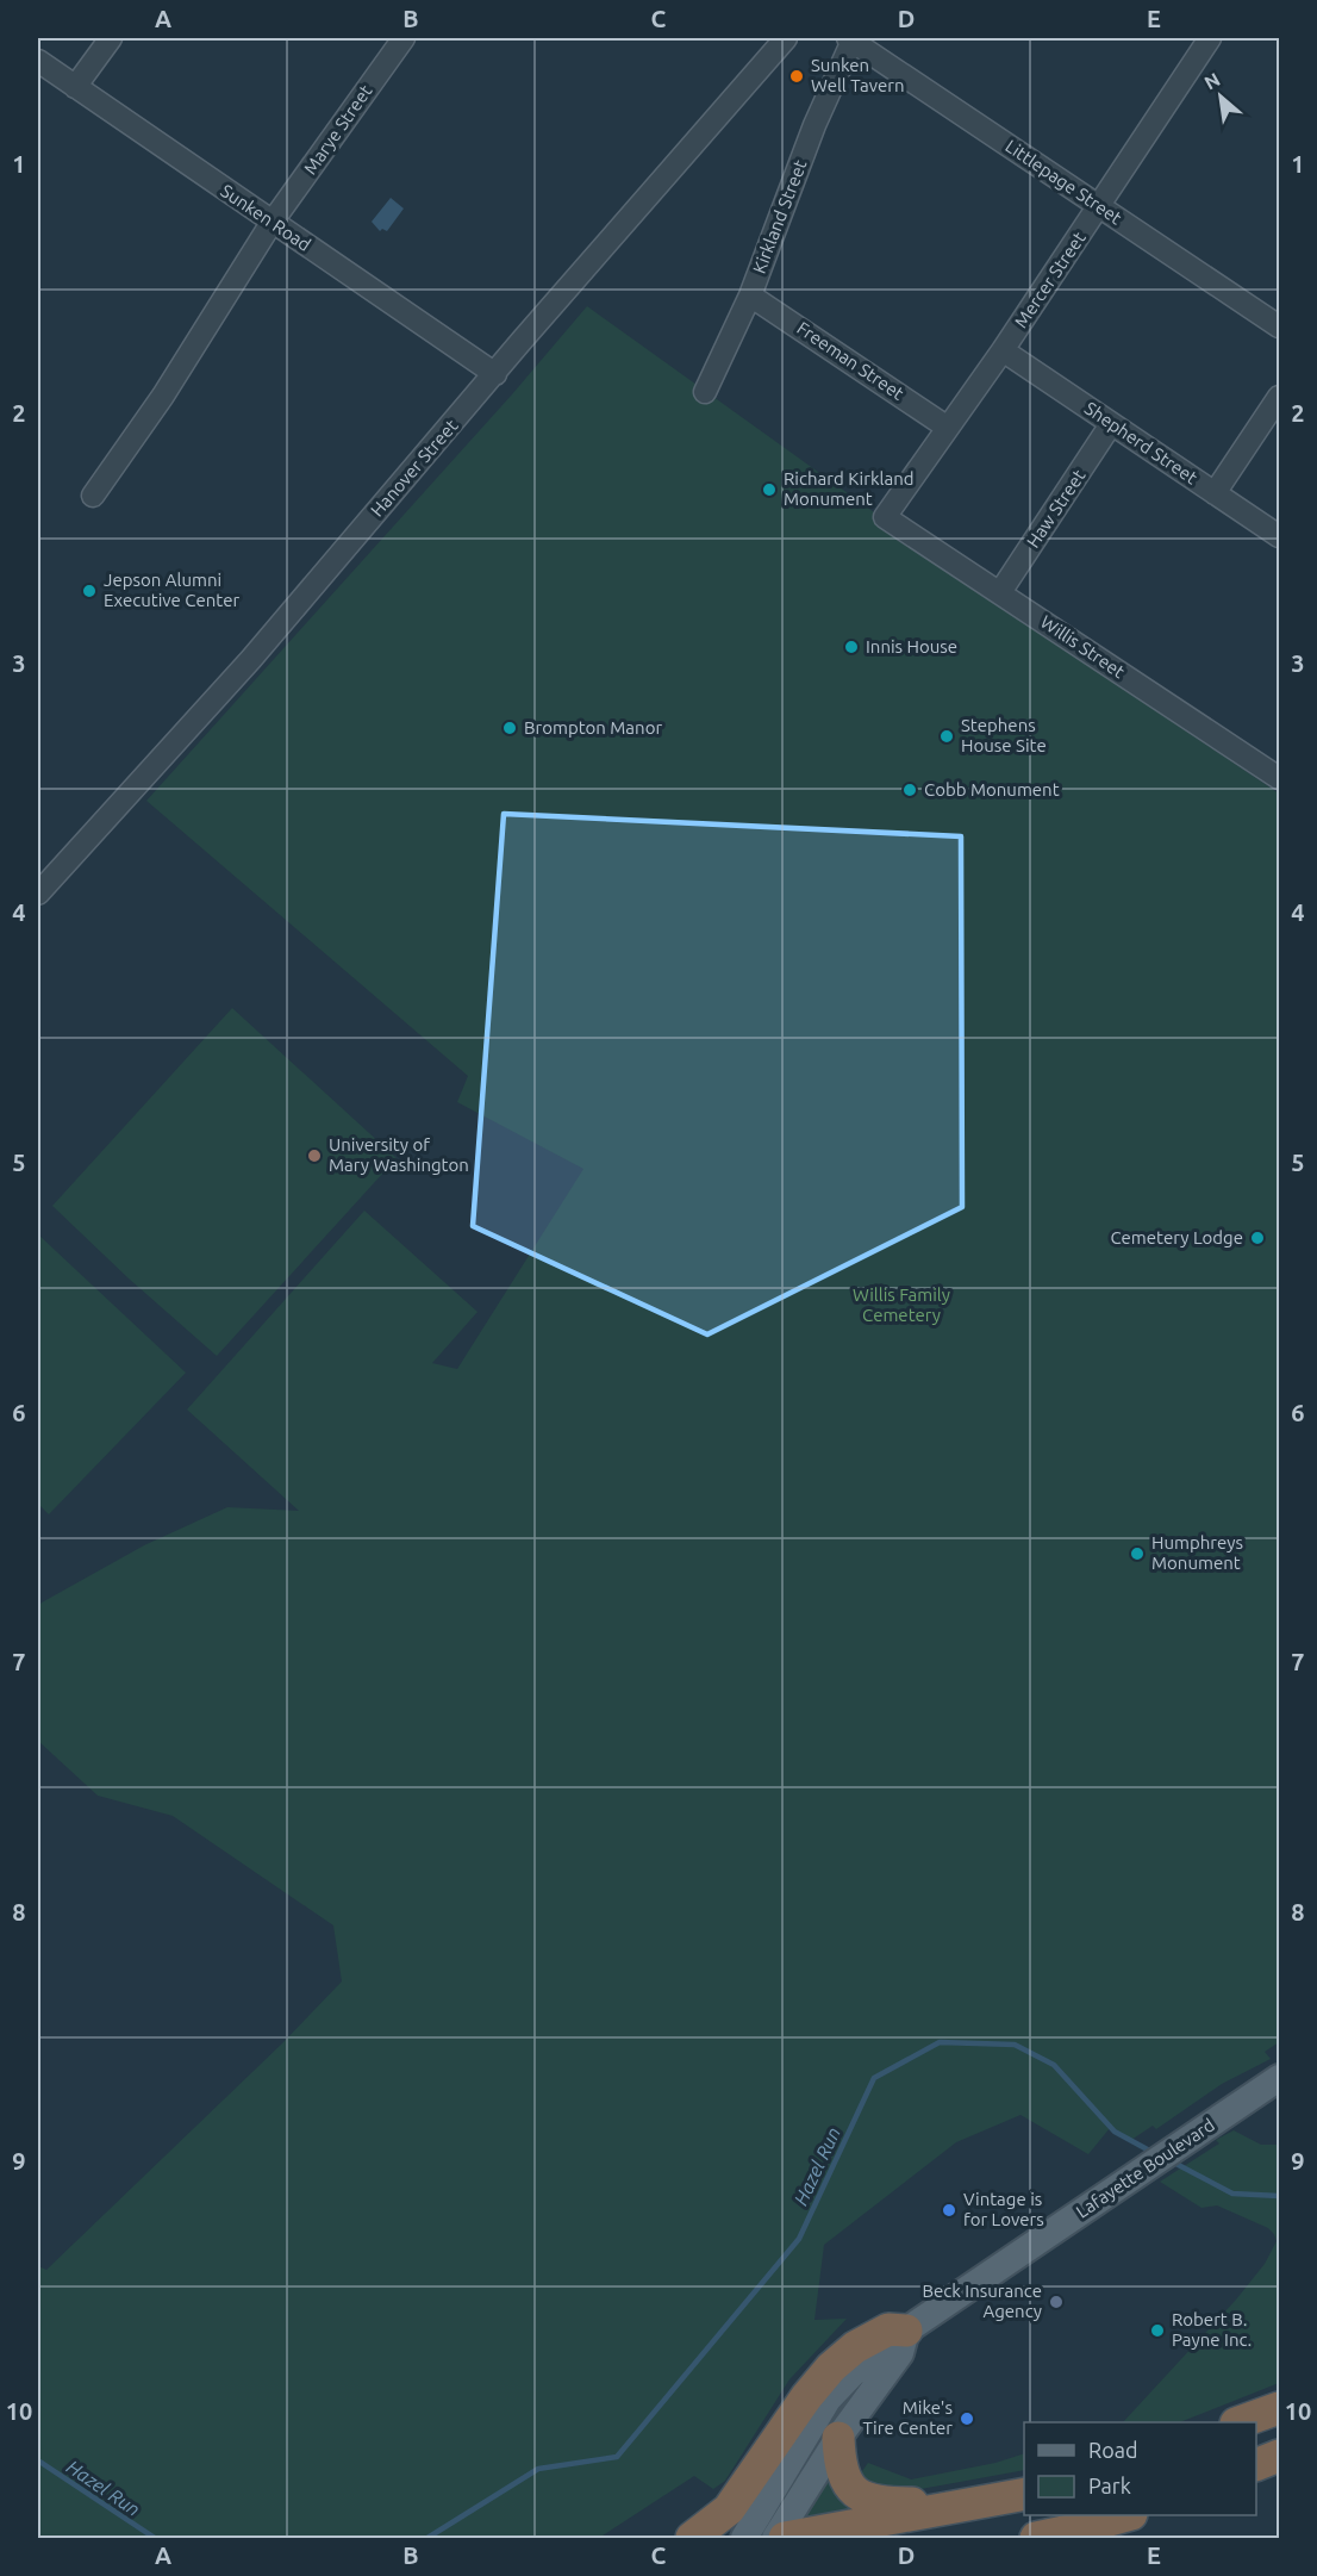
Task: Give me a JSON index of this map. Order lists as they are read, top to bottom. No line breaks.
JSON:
{"streets":{"main road":["Lafayette Boulevard"],"street":["Marye Street","Littlepage Street","Kirkland Street","Sunken Road","Mercer Street","Freeman Street","Shepherd Street","Hanover Street","Haw Street","Willis Street"]},"crossings":[["Marye Street","Sunken Road"],["Littlepage Street","Kirkland Street"],["Littlepage Street","Mercer Street"],["Kirkland Street","Freeman Street"],["Sunken Road","Hanover Street"],["Mercer Street","Freeman Street"],["Mercer Street","Shepherd Street"],["Mercer Street","Willis Street"],["Shepherd Street","Haw Street"],["Haw Street","Willis Street"]],"water":["Hazel Run"],"parks":["Willis Family Cemetery"],"places":["Sunken Well Tavern","Richard Kirkland Monument","Jepson Alumni Executive Center","Innis House","Brompton Manor","Stephens House Site","Cobb Monument","University of Mary Washington","Cemetery Lodge","Humphreys Monument","Vintage is for Lovers","Beck Insurance Agency","Robert B. Payne Inc.","Mike's Tire Center"],"legend":["Road","Park"],"north":"top left","grid":{"columns":["A","B","C","D","E"],"rows":["1","2","3","4","5","6","7","8","9","10"]}}
